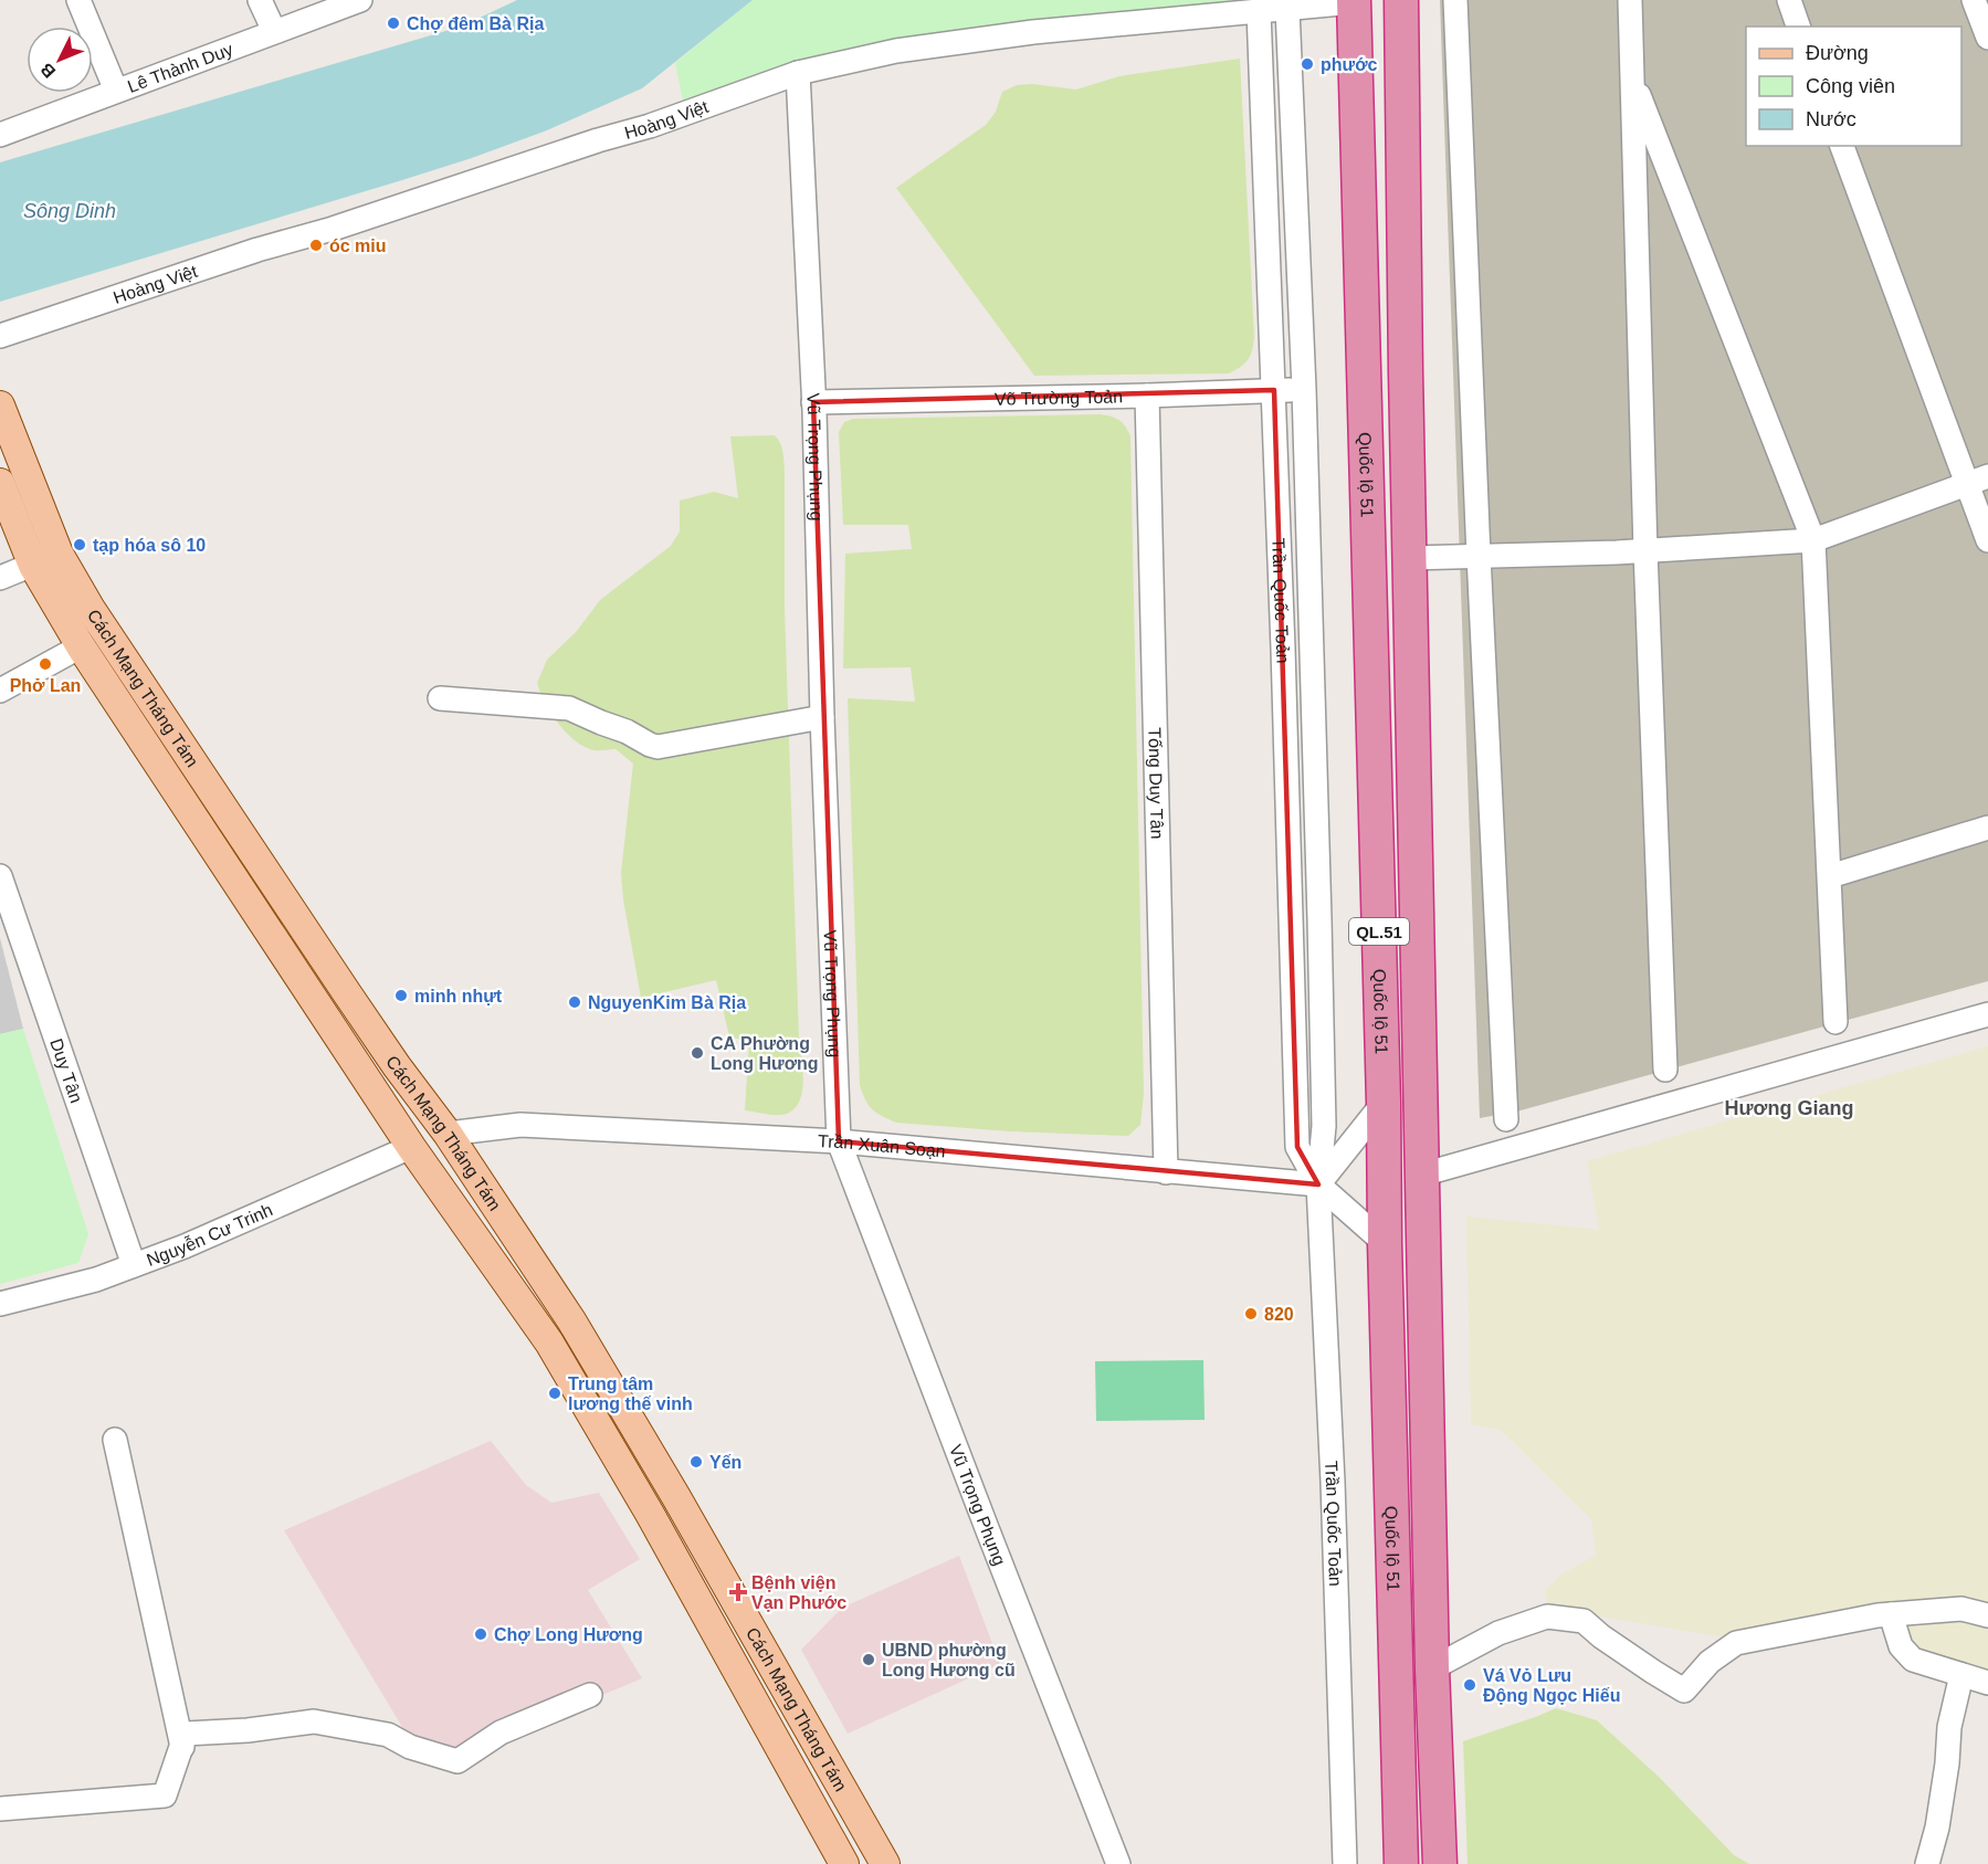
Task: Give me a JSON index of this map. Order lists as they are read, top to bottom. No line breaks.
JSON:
{"streets":{"highway":["Quốc lộ 51","QL.51"],"main road":["Cách Mạng Tháng Tám"],"street":["Lê Thành Duy","Hoàng Việt","Võ Trường Toản","Vũ Trọng Phụng","Trần Quốc Toản","Tống Duy Tân","Duy Tân","Trần Xuân Soạn","Nguyễn Cư Trinh"]},"crossings":[["Hoàng Việt","Vũ Trọng Phụng"],["Hoàng Việt","Quốc lộ 51"],["Hoàng Việt","Trần Quốc Toản"],["Võ Trường Toản","Vũ Trọng Phụng"],["Võ Trường Toản","Trần Quốc Toản"],["Võ Trường Toản","Tống Duy Tân"],["Vũ Trọng Phụng","Trần Xuân Soạn"],["Trần Quốc Toản","Trần Xuân Soạn"],["Cách Mạng Tháng Tám","Trần Xuân Soạn"],["Cách Mạng Tháng Tám","Nguyễn Cư Trinh"],["Tống Duy Tân","Trần Xuân Soạn"],["Duy Tân","Nguyễn Cư Trinh"]],"districts":["Hương Giang"],"water":["Sông Dinh"],"places":{"other":["Chợ đêm Bà Rịa","phước","óc miu","tạp hóa sô 10","Phở Lan","minh nhựt","NguyenKim Bà Rịa","CA Phường Long Hương","820","Trung tâm lương thế vinh","Yến","Chợ Long Hương","UBND phường Long Hương cũ","Vá Vỏ Lưu Động Ngọc Hiếu"],"health":["Bệnh viện Vạn Phước"]},"legend":["Đường","Công viên","Nước"],"north":"bottom left"}
